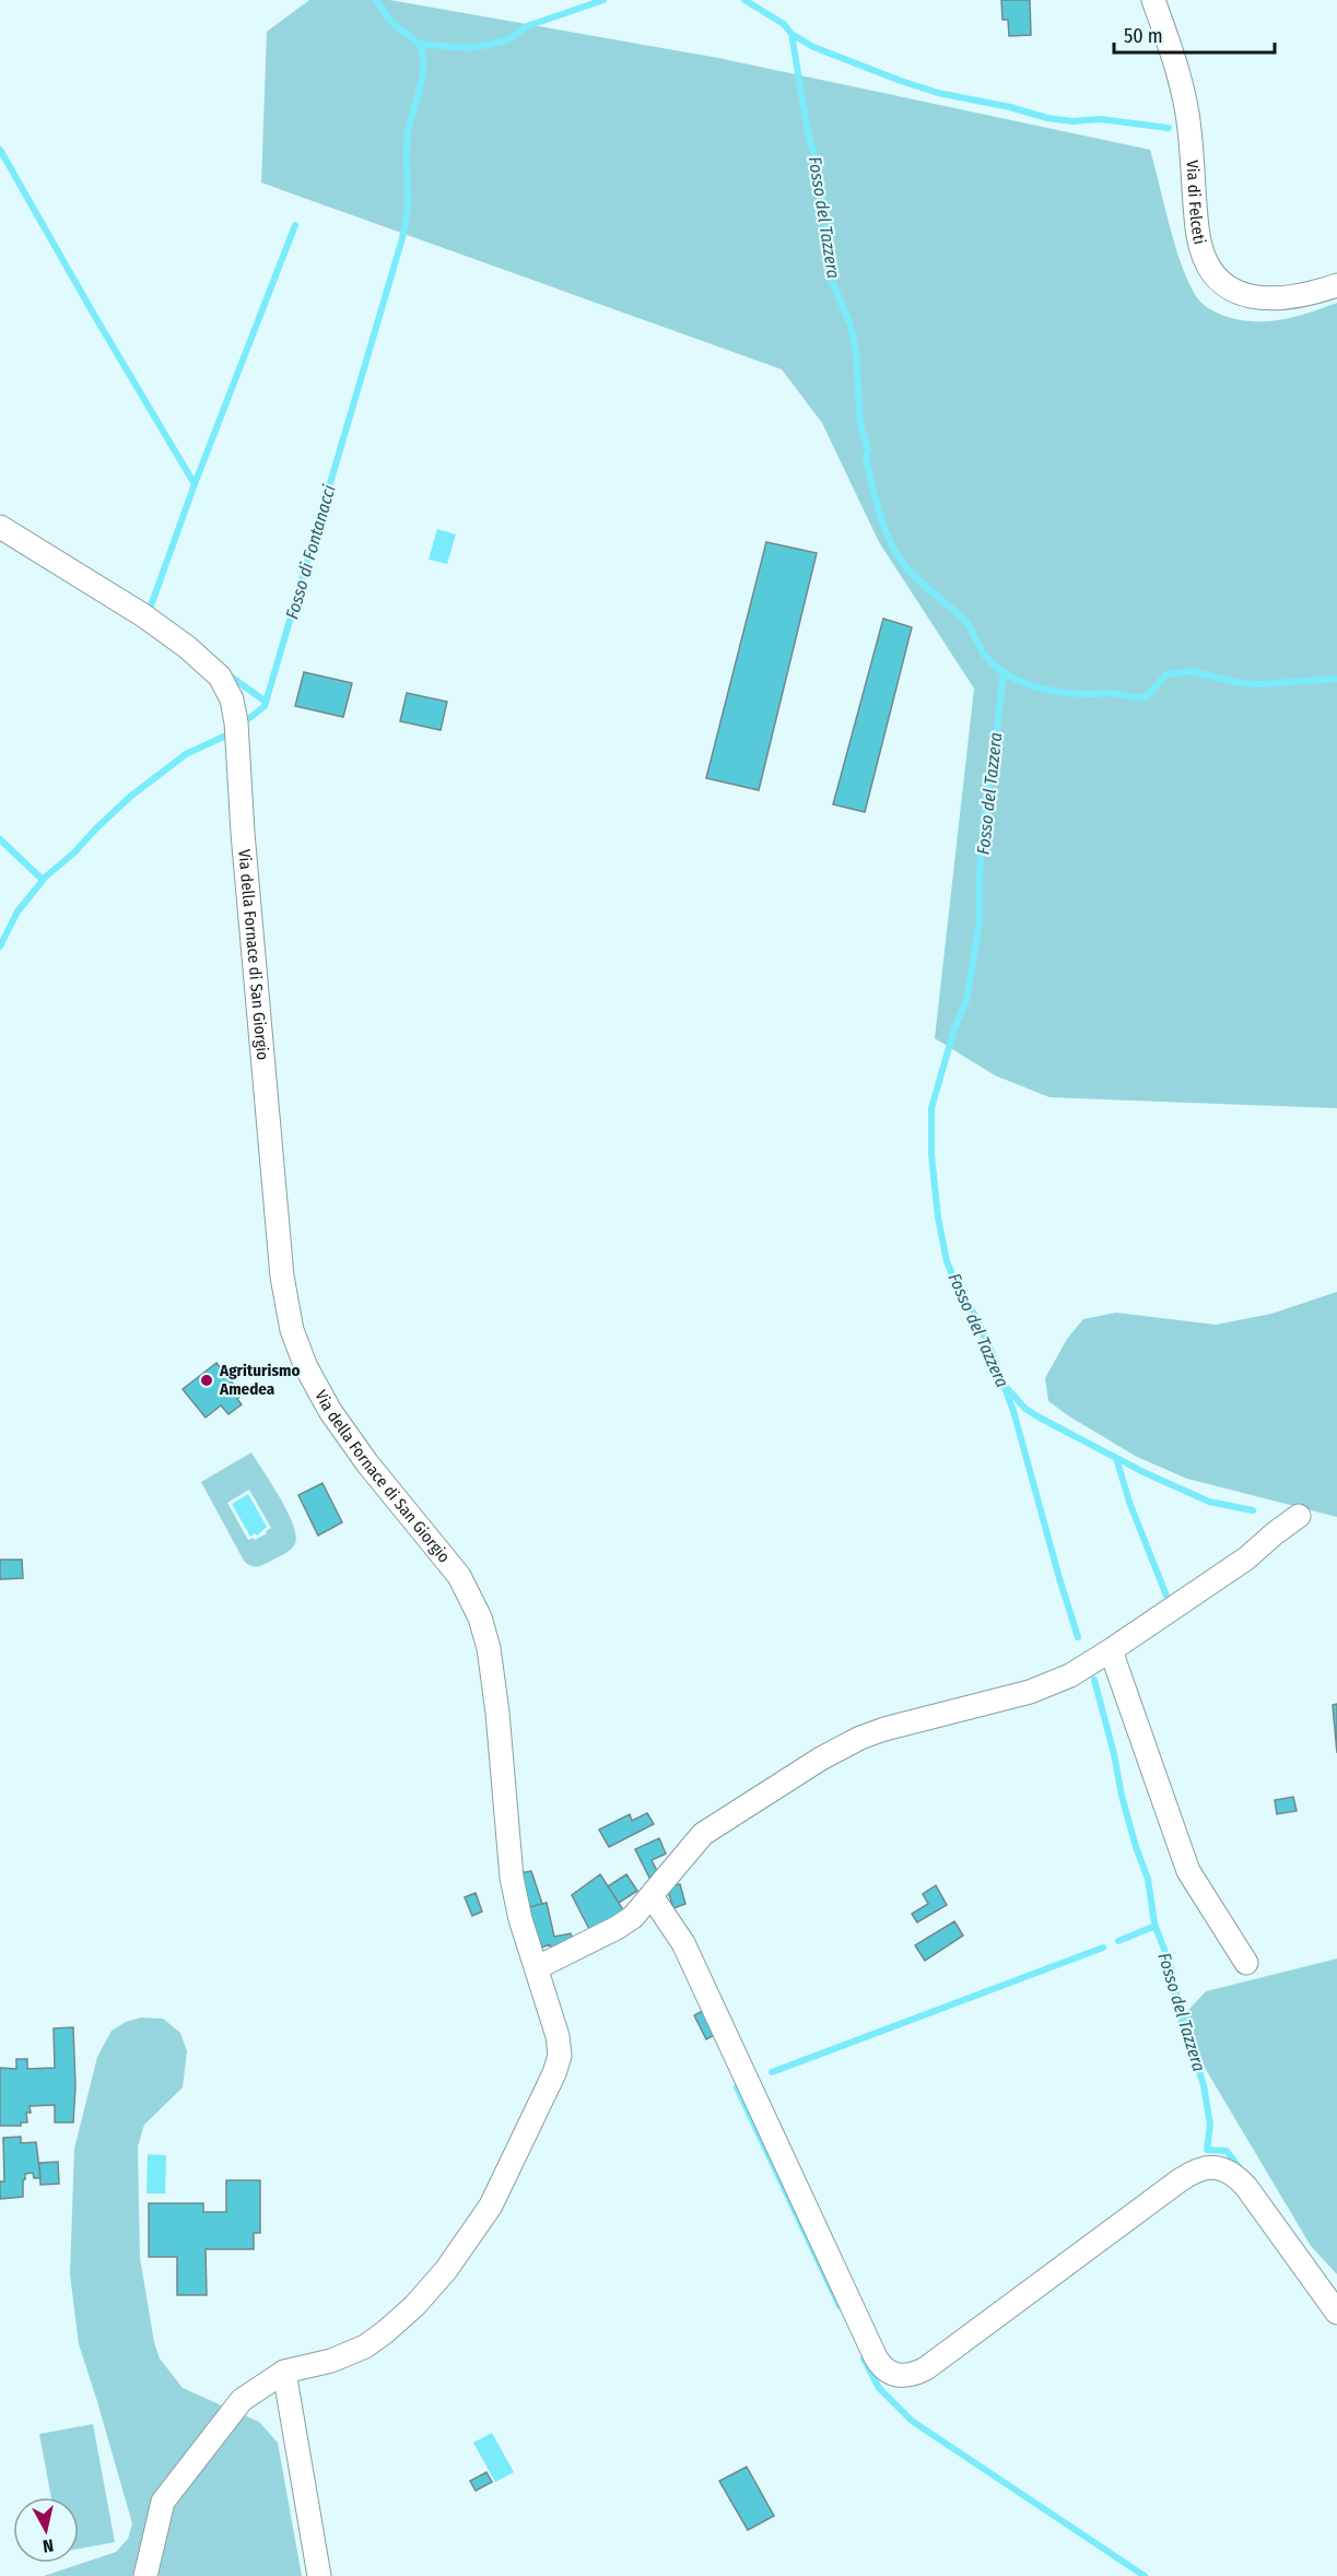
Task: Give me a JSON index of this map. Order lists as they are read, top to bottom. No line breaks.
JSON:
{"streets":{"street":["Via di Felceti","Via della Fornace di San Giorgio"]},"water":["Fosso del Tazzera","Fosso di Fontanacci"],"places":["Agriturismo Amedea"],"scale_bar":"50 m","north":"bottom"}
